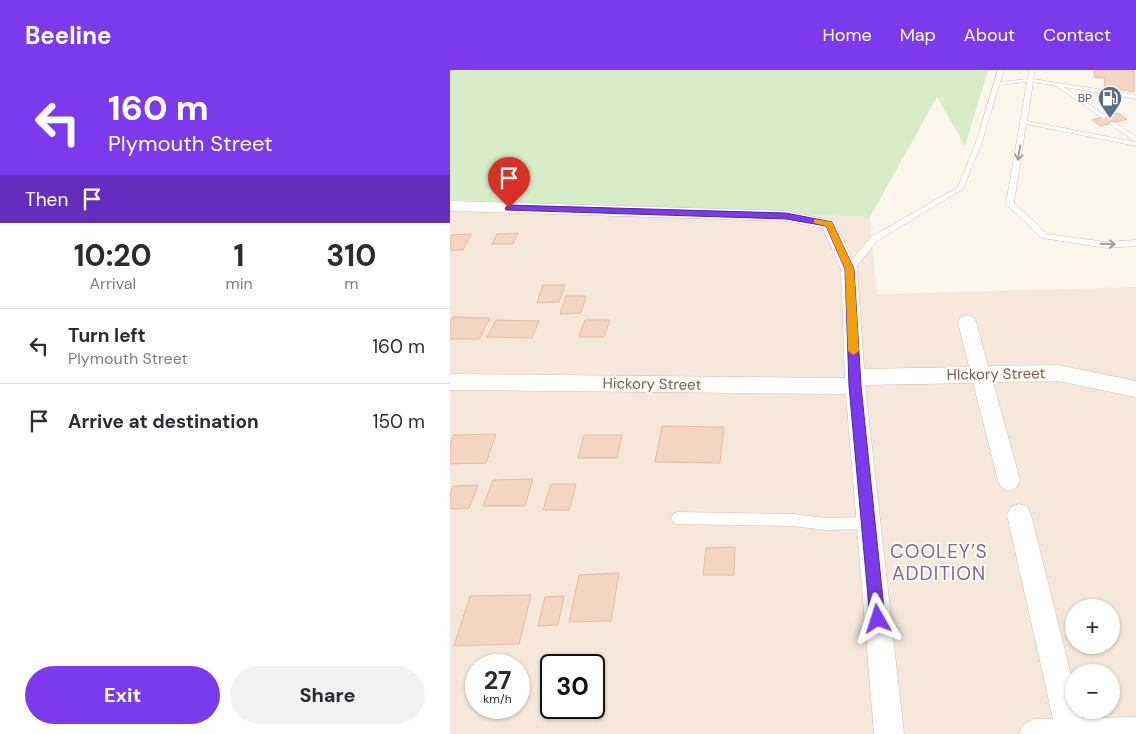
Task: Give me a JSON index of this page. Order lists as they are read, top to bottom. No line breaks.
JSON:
{"streets":{"street":["HIckory Street","Hickory Street"]},"crossings":[["HIckory Street","Hickory Street"]],"districts":["COOLEY’S ADDITION"],"places":{"fuel station":["BP"]},"page":{"header":"Beeline","nav":["Home","Map","About","Contact"],"turn":["160 m","Plymouth Street"],"then":"Then","eta":["10:20","Arrival","1","min","310","m"],"list":[{"name":"Turn left","note":"Plymouth Street","value":"160 m"},{"name":"Arrive at destination","value":"150 m"}],"map_buttons":["+","−"],"speed":"27 km/h","limit":"30","buttons":["Exit","Share"]}}
